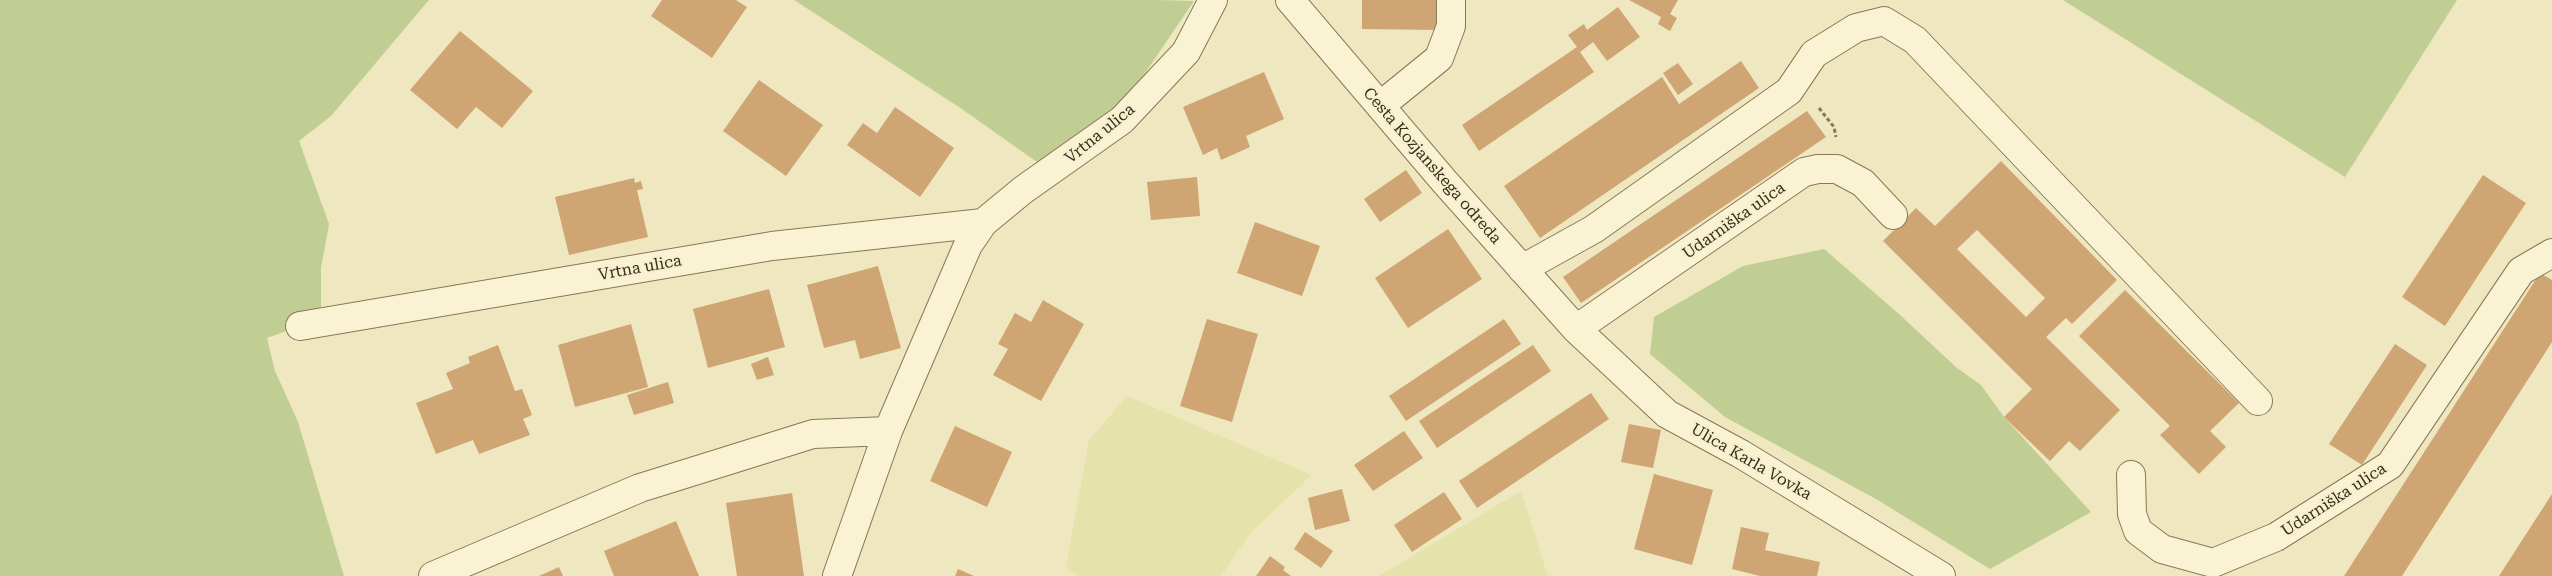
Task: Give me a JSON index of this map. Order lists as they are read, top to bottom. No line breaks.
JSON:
{"streets":{"street":["Vrtna ulica","Cesta Kozjanskega odreda","Udarniška ulica","Ulica Karla Vovka"]},"crossings":[["Cesta Kozjanskega odreda","Udarniška ulica"],["Cesta Kozjanskega odreda","Ulica Karla Vovka"],["Udarniška ulica","Ulica Karla Vovka"]]}
